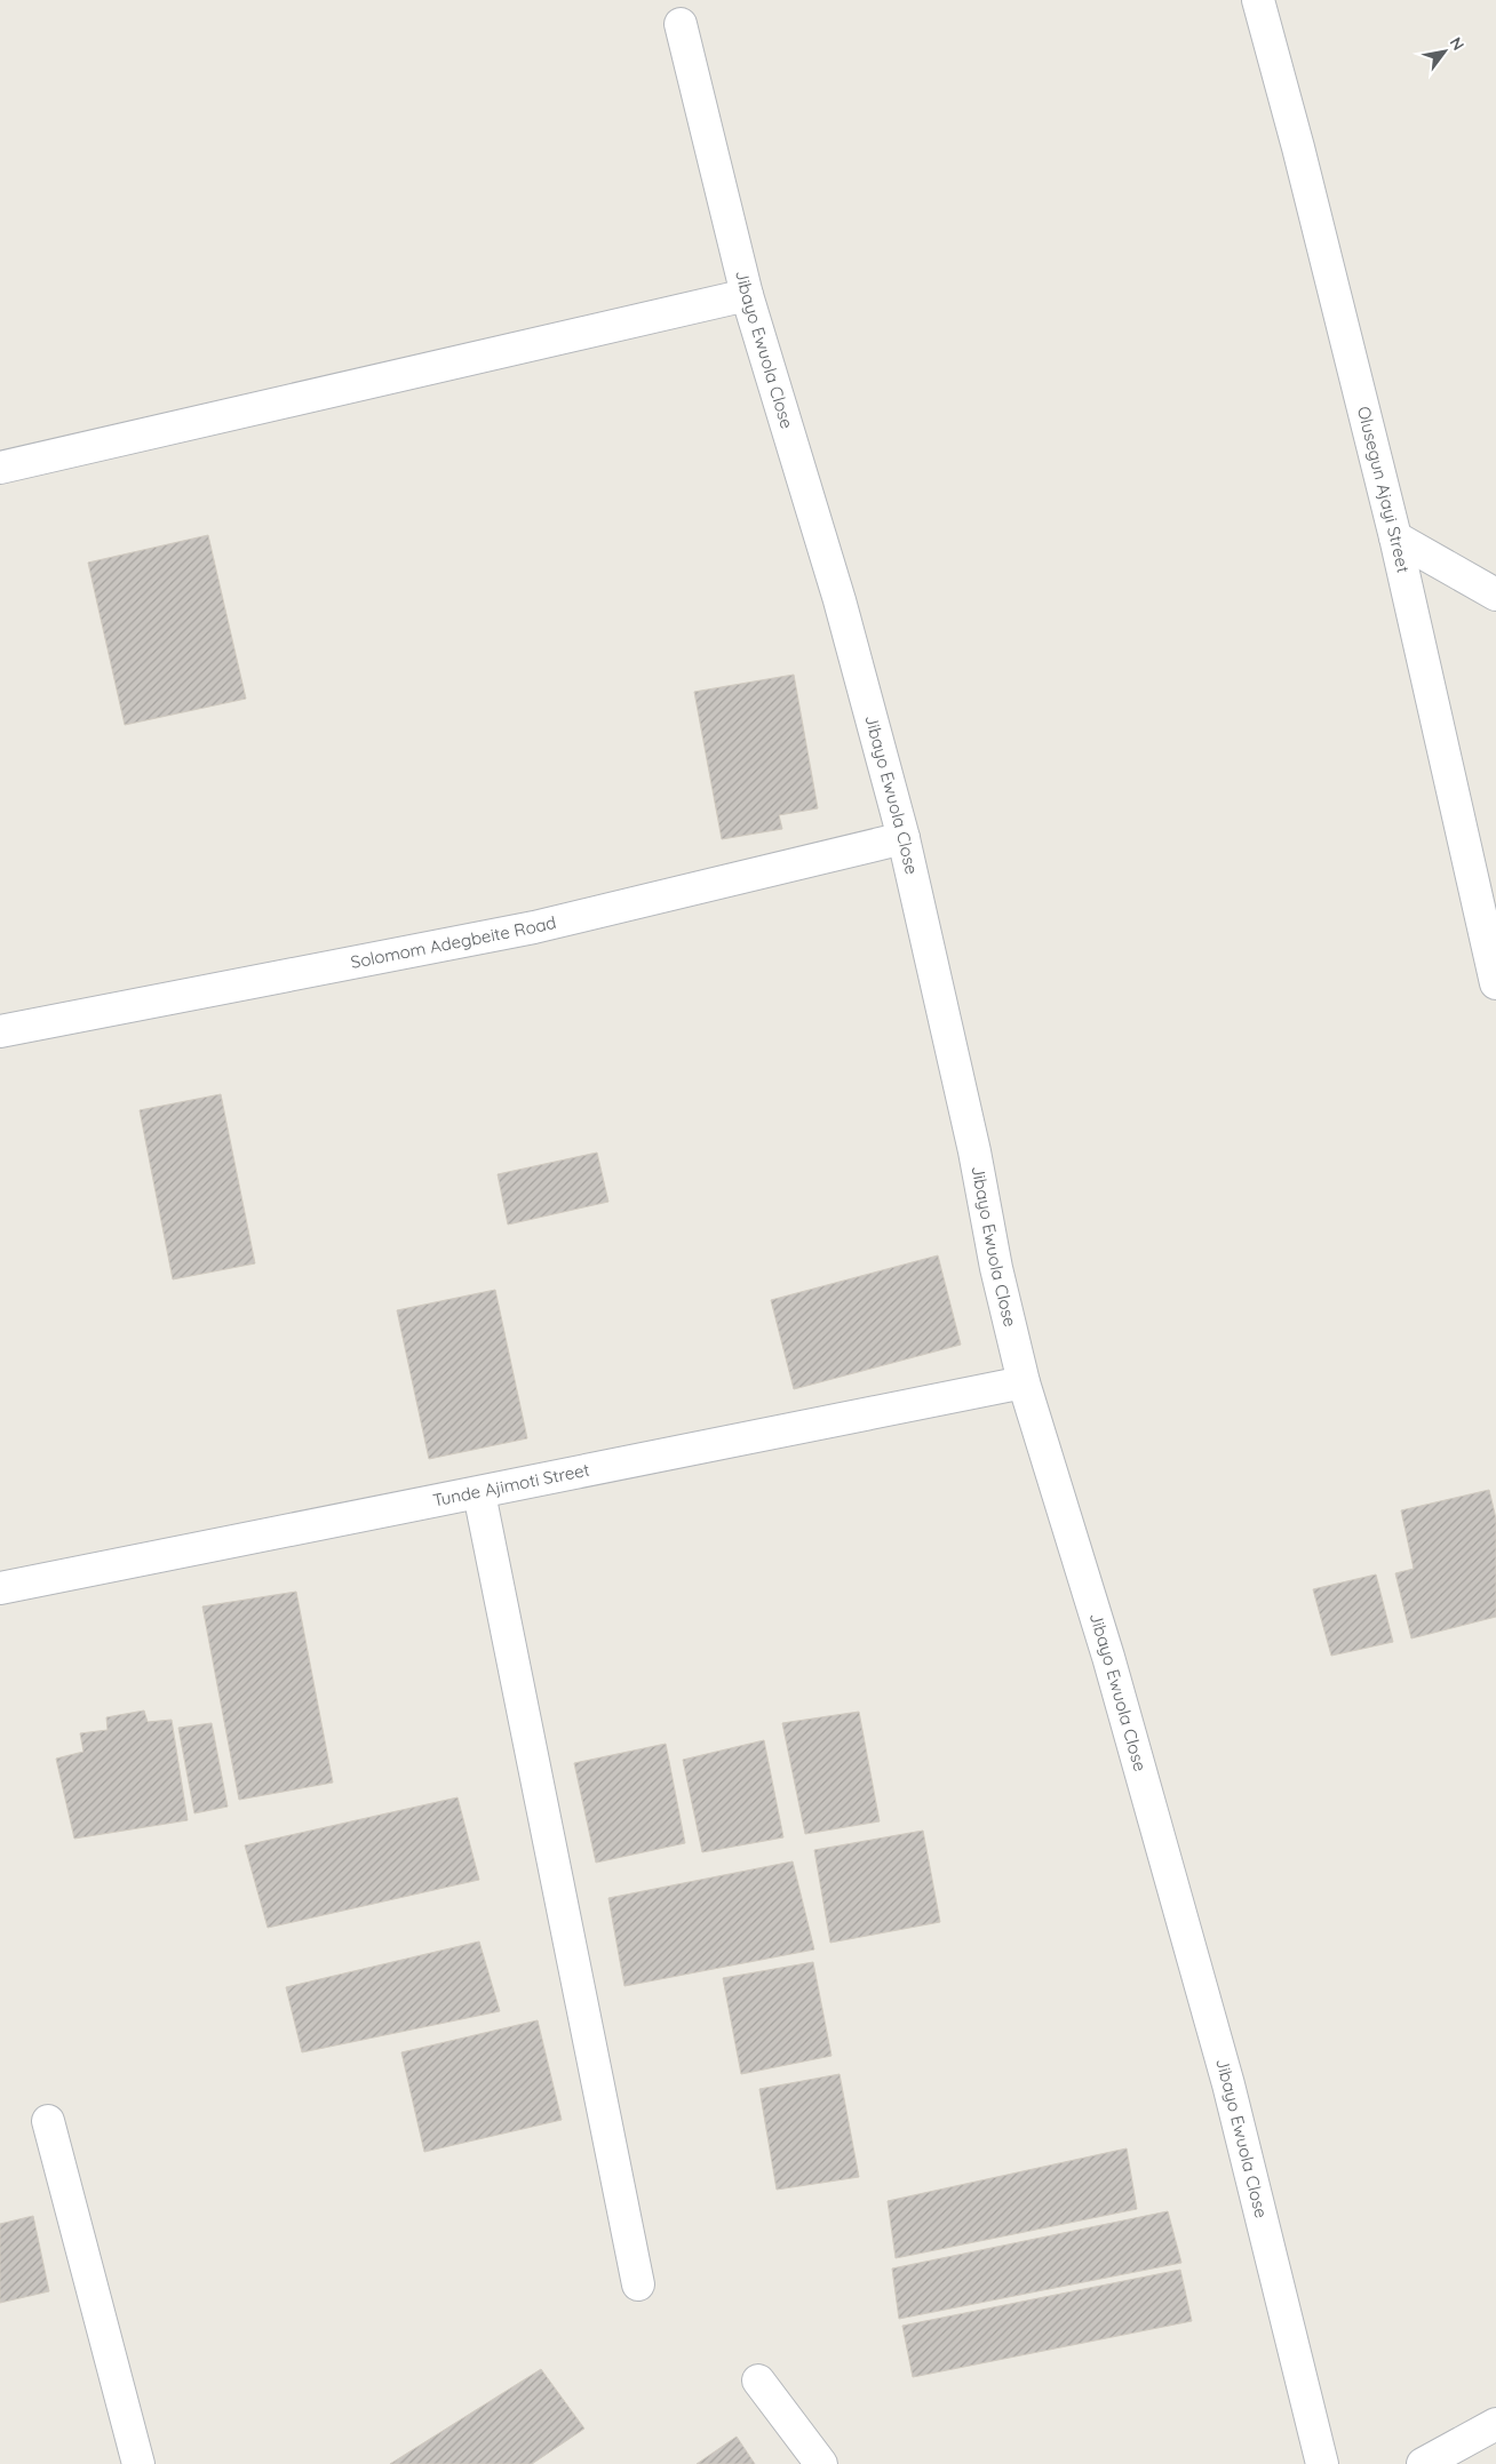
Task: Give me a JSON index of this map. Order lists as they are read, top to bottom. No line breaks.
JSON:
{"streets":{"street":["Jibayo Ewuola Close","Olusegun Ajayi Street","Solomom Adegbeite Road","Tunde Ajimoti Street"]},"crossings":[["Jibayo Ewuola Close","Solomom Adegbeite Road"],["Jibayo Ewuola Close","Tunde Ajimoti Street"]],"north":"top right"}
